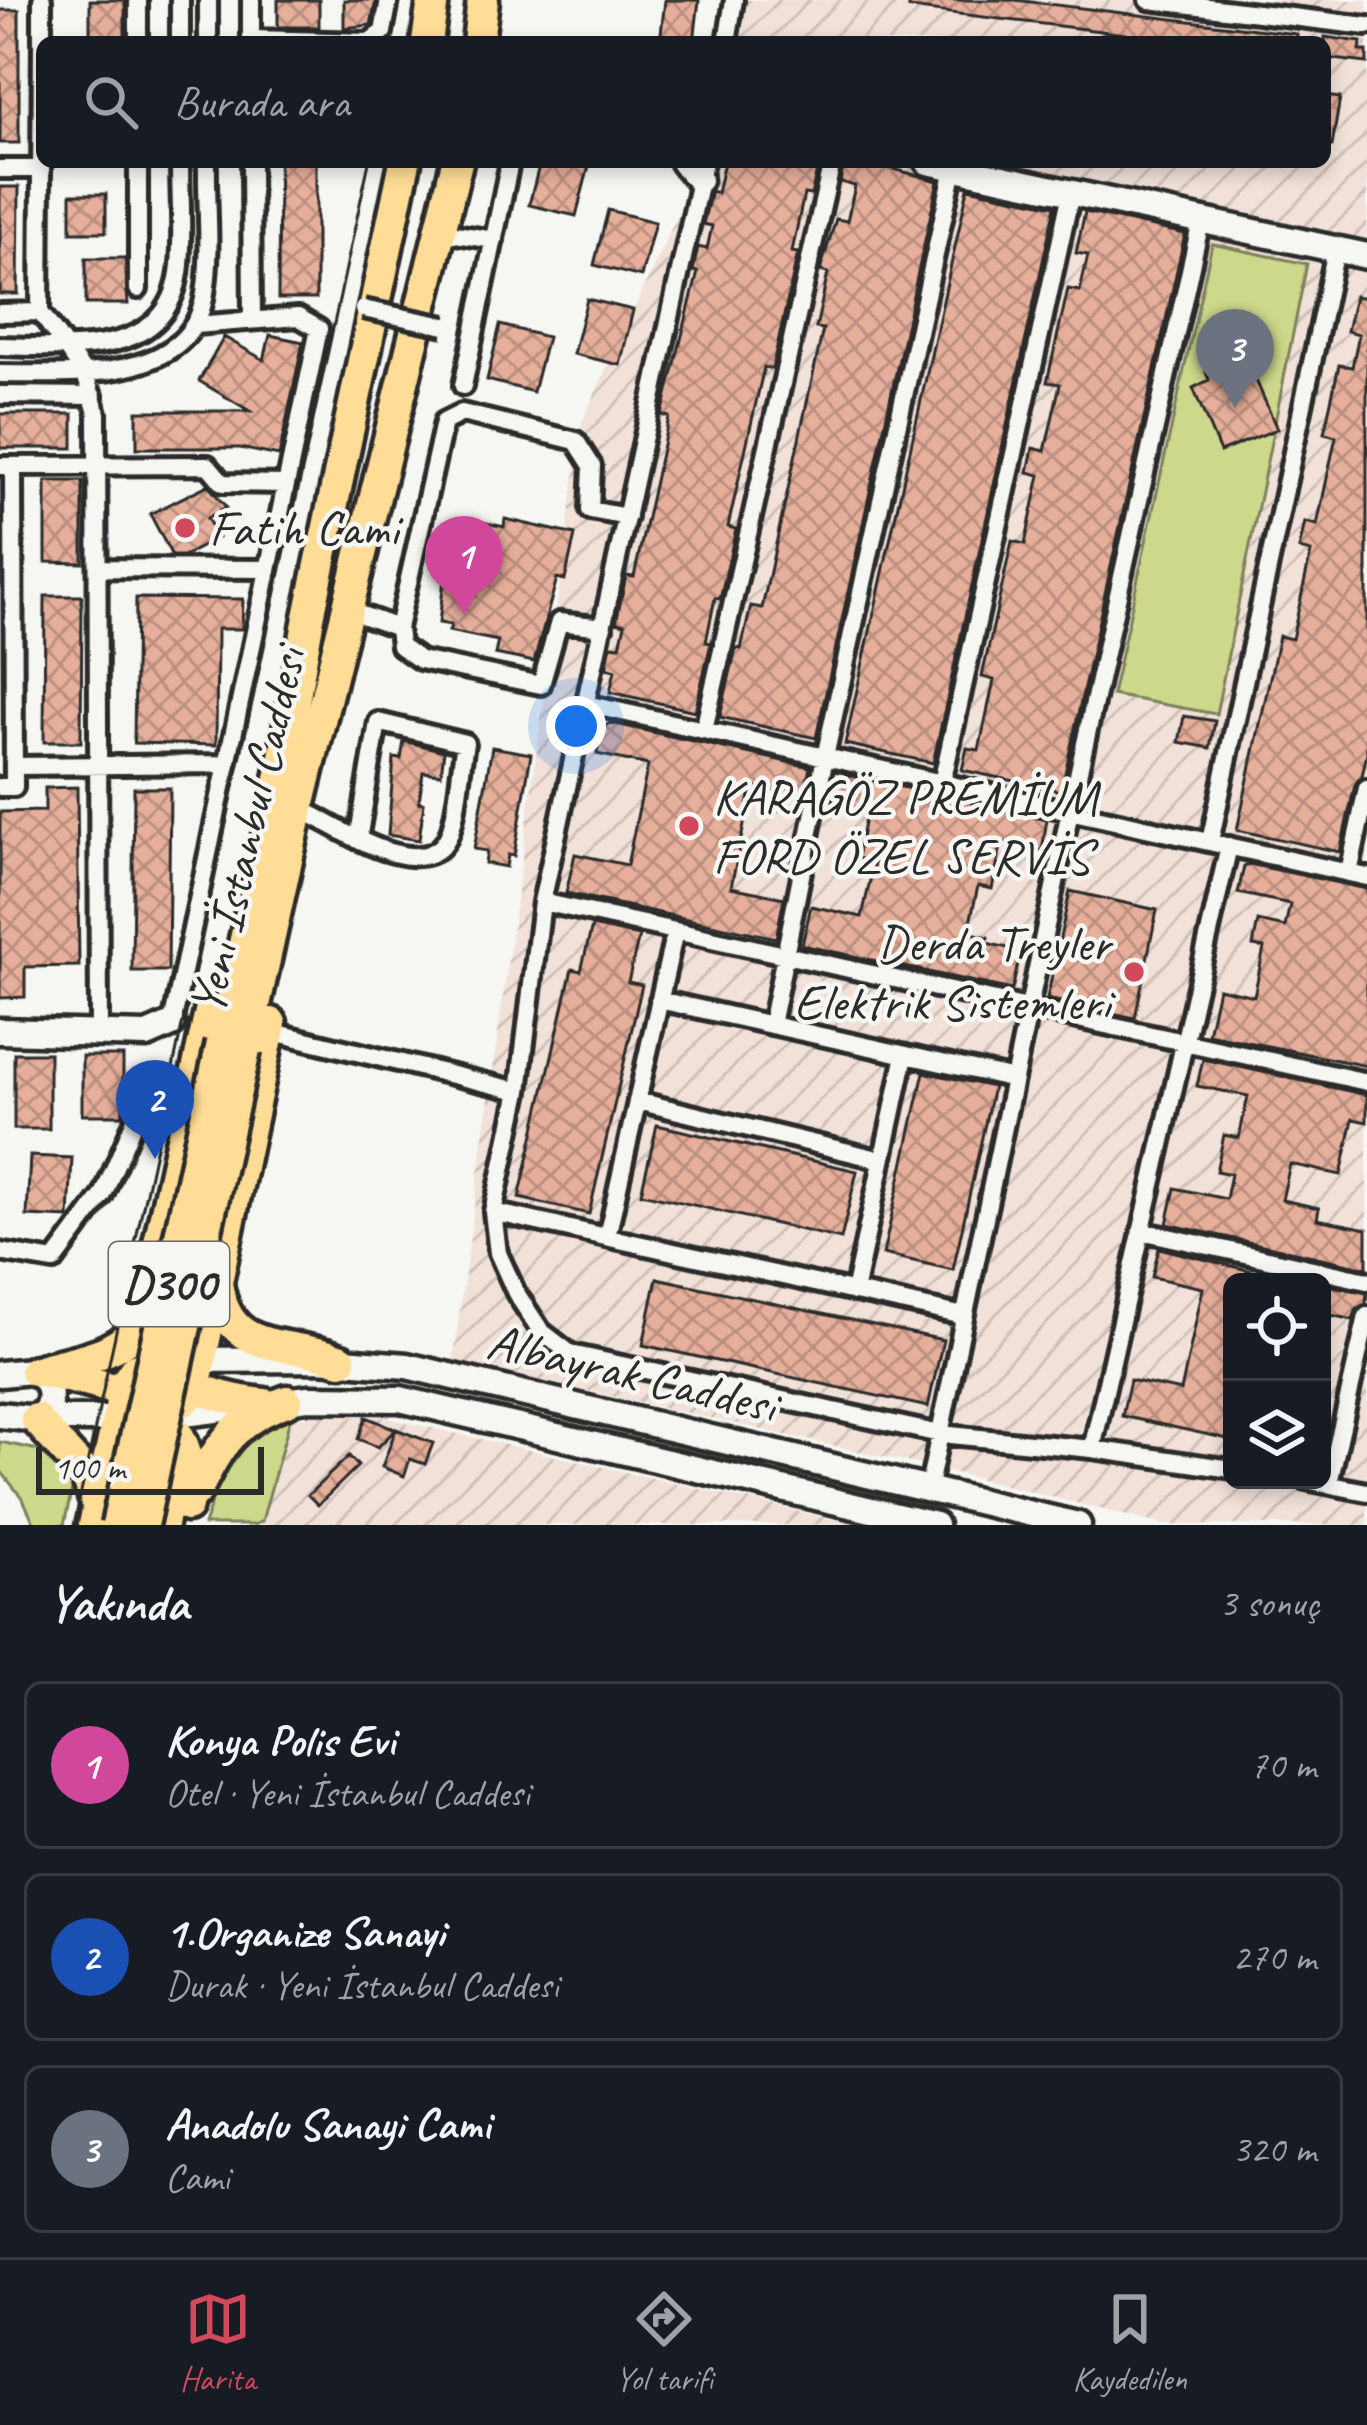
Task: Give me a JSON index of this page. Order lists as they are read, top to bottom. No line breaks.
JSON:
{"streets":{"highway":["Yeni İstanbul Caddesi","D300"],"main road":["Albayrak Caddesi"]},"places":["Fatih Cami","KARAGÖZ PREMİUM FORD ÖZEL SERVİS","Derda Treyler Elektrik Sistemleri"],"scale_bar":"100 m","page":{"search":"Burada ara","pins":["3","1","2"],"scale":"100 m","heading":["Yakında","3 sonuç"],"list":[{"mark":"1","name":"Konya Polis Evi","note":"Otel · Yeni İstanbul Caddesi","value":"70 m"},{"mark":"2","name":"1.Organize Sanayi","note":"Durak · Yeni İstanbul Caddesi","value":"270 m"},{"mark":"3","name":"Anadolu Sanayi Cami","note":"Cami","value":"320 m"}],"nav":["Harita","Yol tarifi","Kaydedilen"]}}
